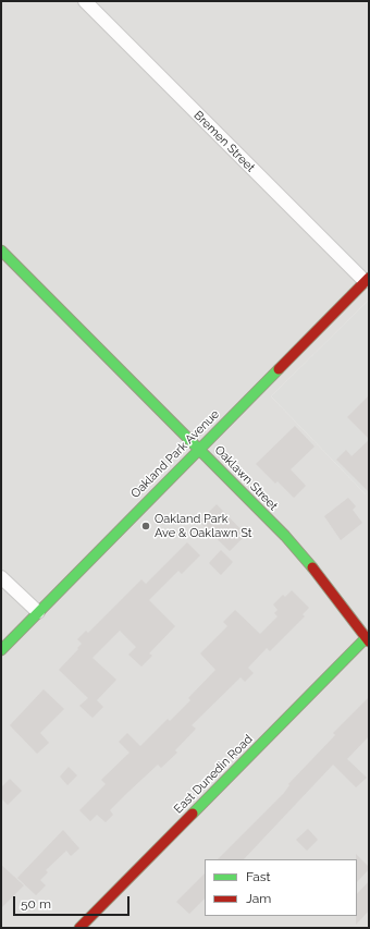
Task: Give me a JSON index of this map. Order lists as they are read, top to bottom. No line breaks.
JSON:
{"streets":{"street":["Bremen Street","Oakland Park Avenue","Oaklawn Street","East Dunedin Road"]},"crossings":[["Bremen Street","Oakland Park Avenue"],["Oakland Park Avenue","Oaklawn Street"],["Oaklawn Street","East Dunedin Road"]],"places":["Oakland Park Ave & Oaklawn St"],"legend":["Fast","Jam"],"scale_bar":"50 m"}
